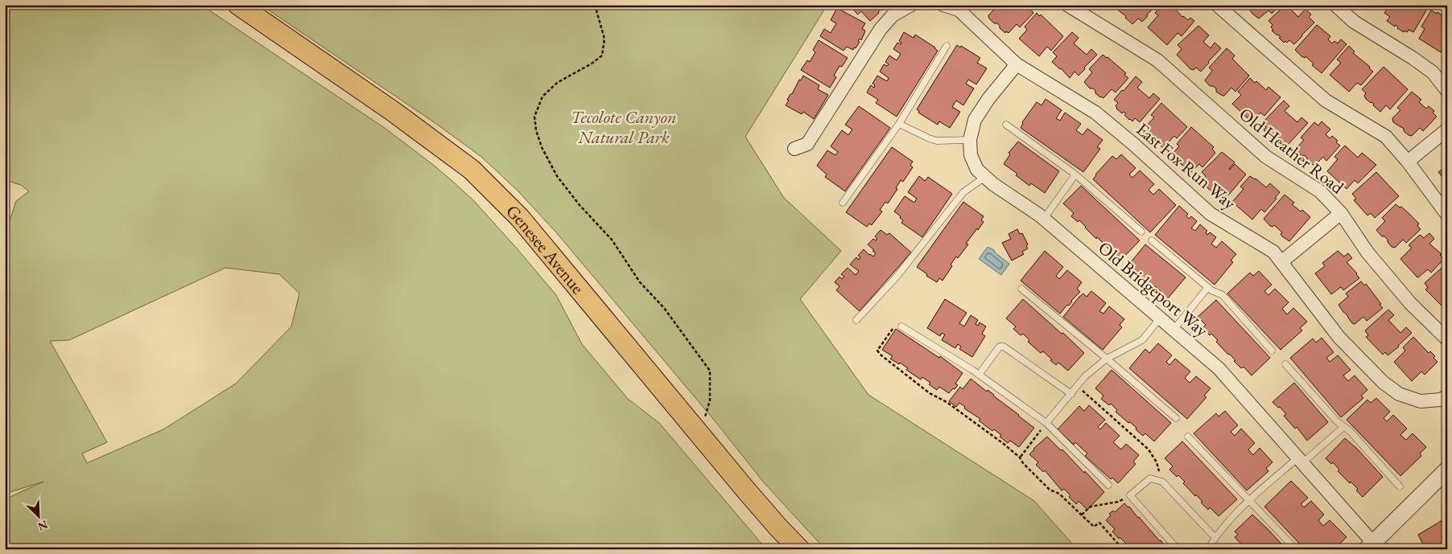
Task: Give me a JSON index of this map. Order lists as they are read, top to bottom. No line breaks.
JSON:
{"streets":{"main road":["Genesee Avenue"],"street":["Old Heather Road","East Fox Run Way","Old Bridgeport Way"]},"crossings":[["East Fox Run Way","Old Bridgeport Way"]],"parks":["Tecolote Canyon Natural Park"],"north":"bottom right"}
